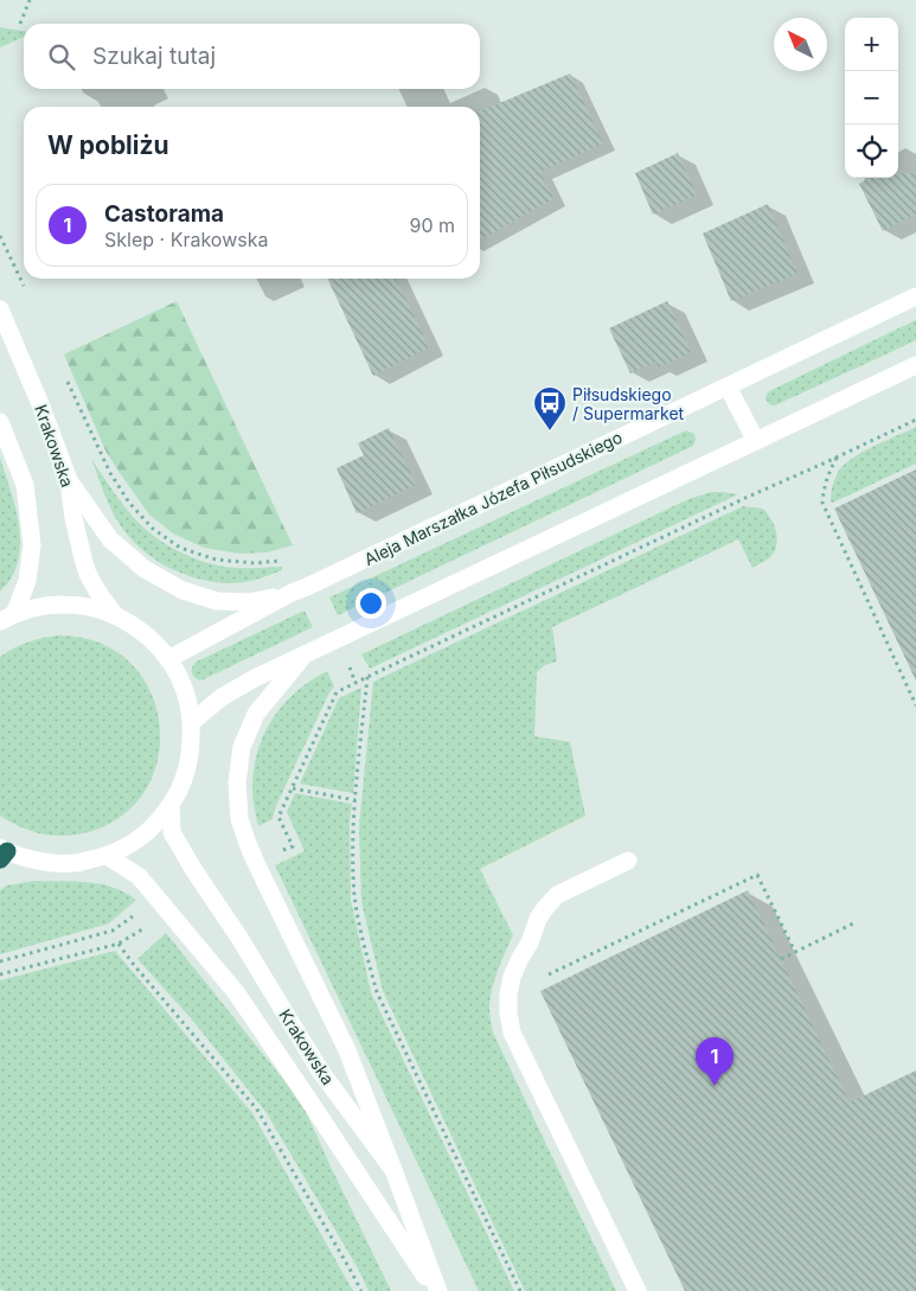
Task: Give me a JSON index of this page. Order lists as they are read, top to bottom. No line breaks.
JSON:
{"streets":{"street":["Krakowska","Aleja Marszałka Józefa Piłsudskiego"]},"places":{"bus stop":["Piłsudskiego / Supermarket"]},"north":"top left","page":{"map_buttons":["+","−"],"search":"Szukaj tutaj","heading":"W pobliżu","list":[{"mark":"1","name":"Castorama","note":"Sklep · Krakowska","value":"90 m"}],"pins":"1"}}
